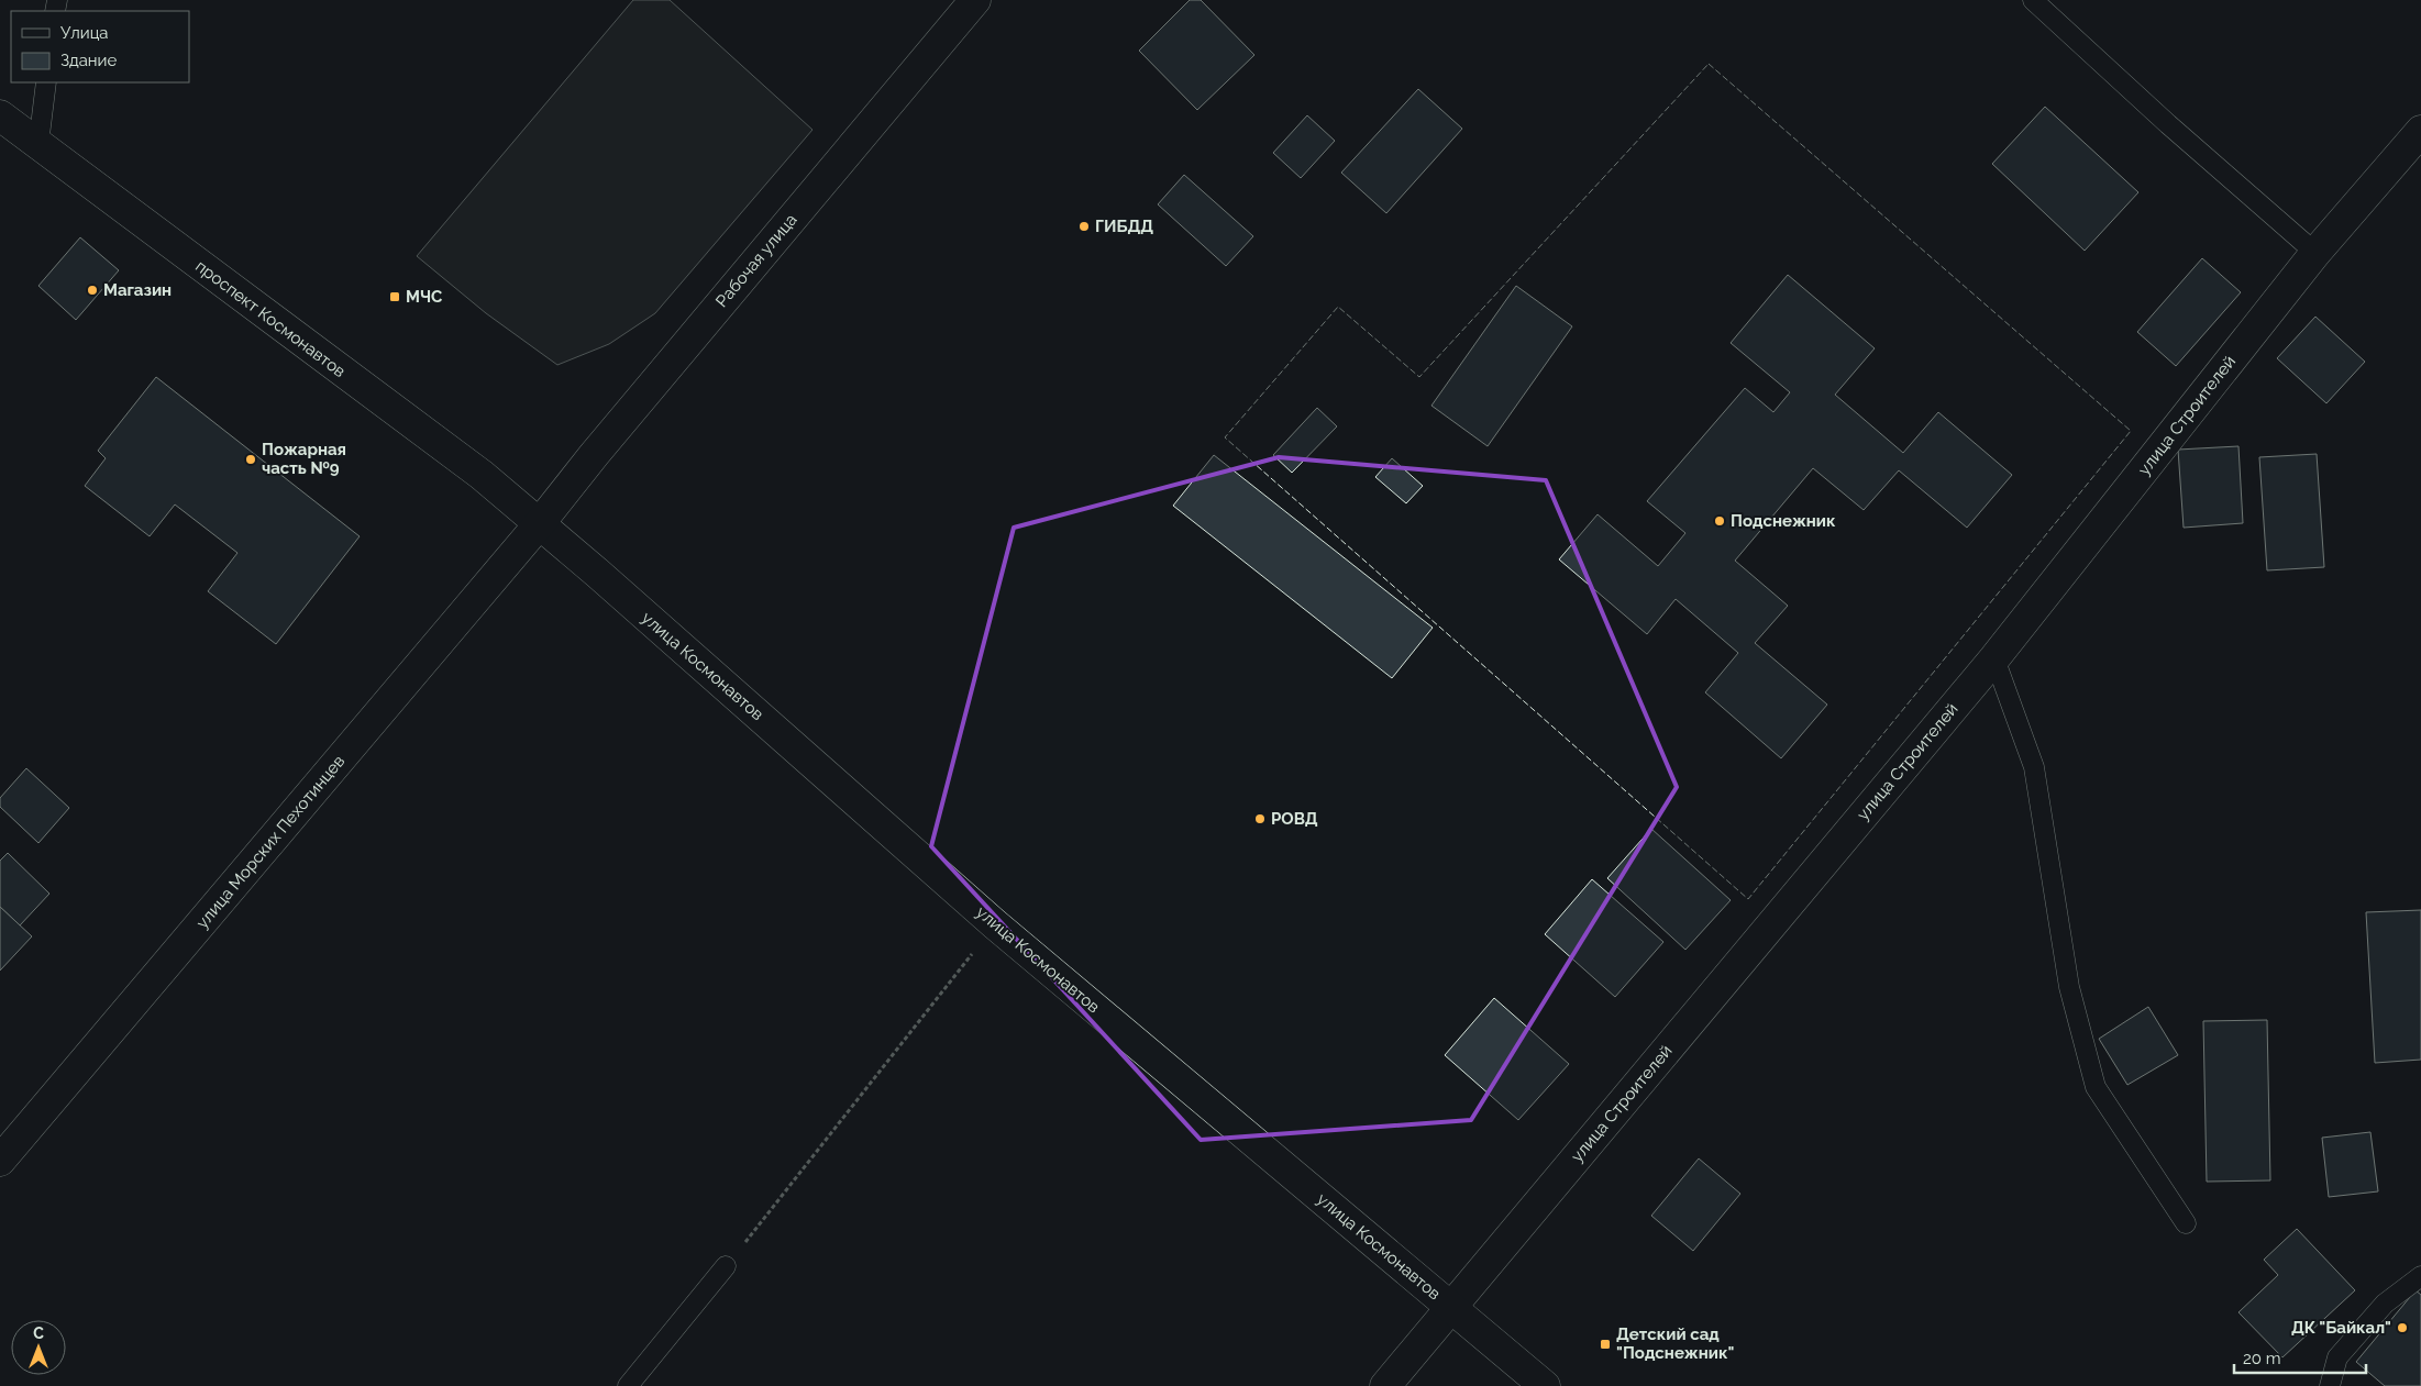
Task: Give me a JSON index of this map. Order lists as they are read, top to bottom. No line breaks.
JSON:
{"streets":{"street":["Рабочая улица","проспект Космонавтов","улица Строителей","улица Космонавтов","улица Морских Пехотинцев"]},"crossings":[["Рабочая улица","проспект Космонавтов"],["Рабочая улица","улица Космонавтов"],["Рабочая улица","улица Морских Пехотинцев"],["проспект Космонавтов","улица Космонавтов"],["проспект Космонавтов","улица Морских Пехотинцев"],["улица Строителей","улица Космонавтов"],["улица Космонавтов","улица Морских Пехотинцев"]],"places":{"other":["ГИБДД","Магазин","Пожарная часть №9","Подснежник","РОВД","ДК \"Байкал\""],"transit":["МЧС","Детский сад \"Подснежник\""]},"legend":["Улица","Здание"],"scale_bar":"20 m","north":"top"}
